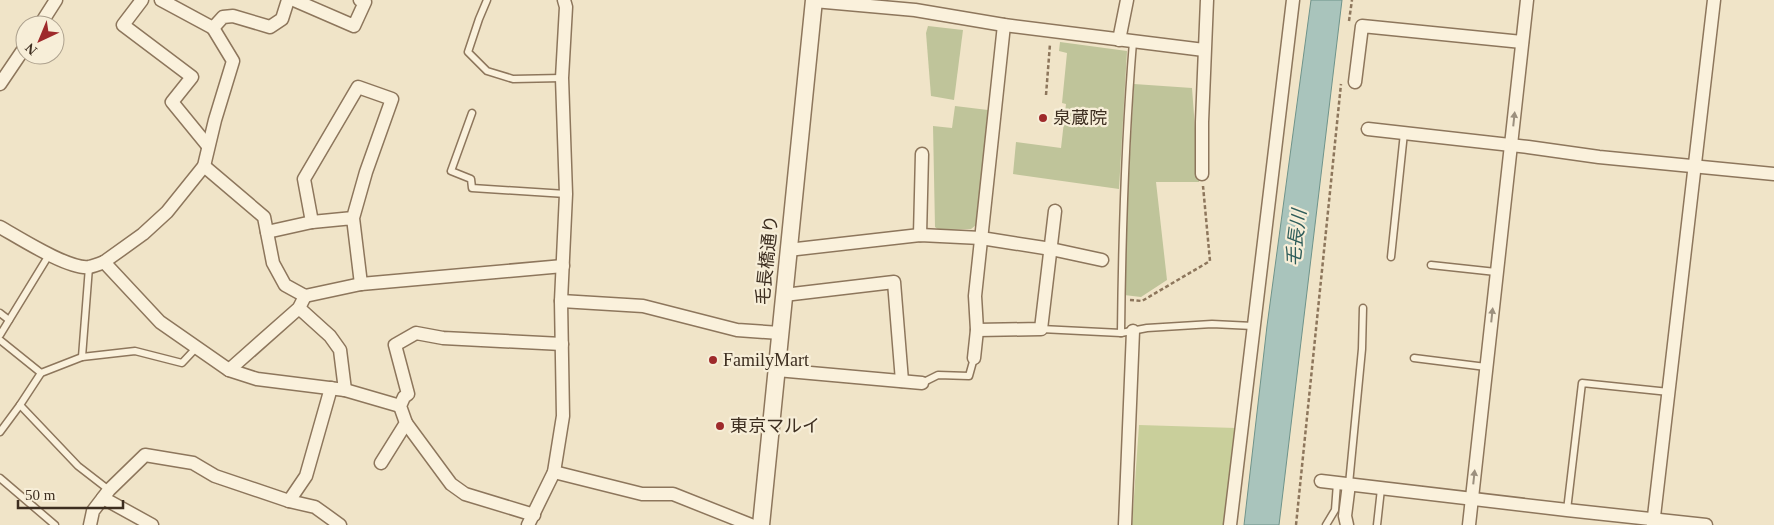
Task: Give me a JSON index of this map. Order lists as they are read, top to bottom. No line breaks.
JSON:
{"streets":{"street":["毛長橋通り"]},"water":["毛長川"],"places":["泉蔵院","FamilyMart","東京マルイ"],"scale_bar":"50 m","north":"bottom left"}
